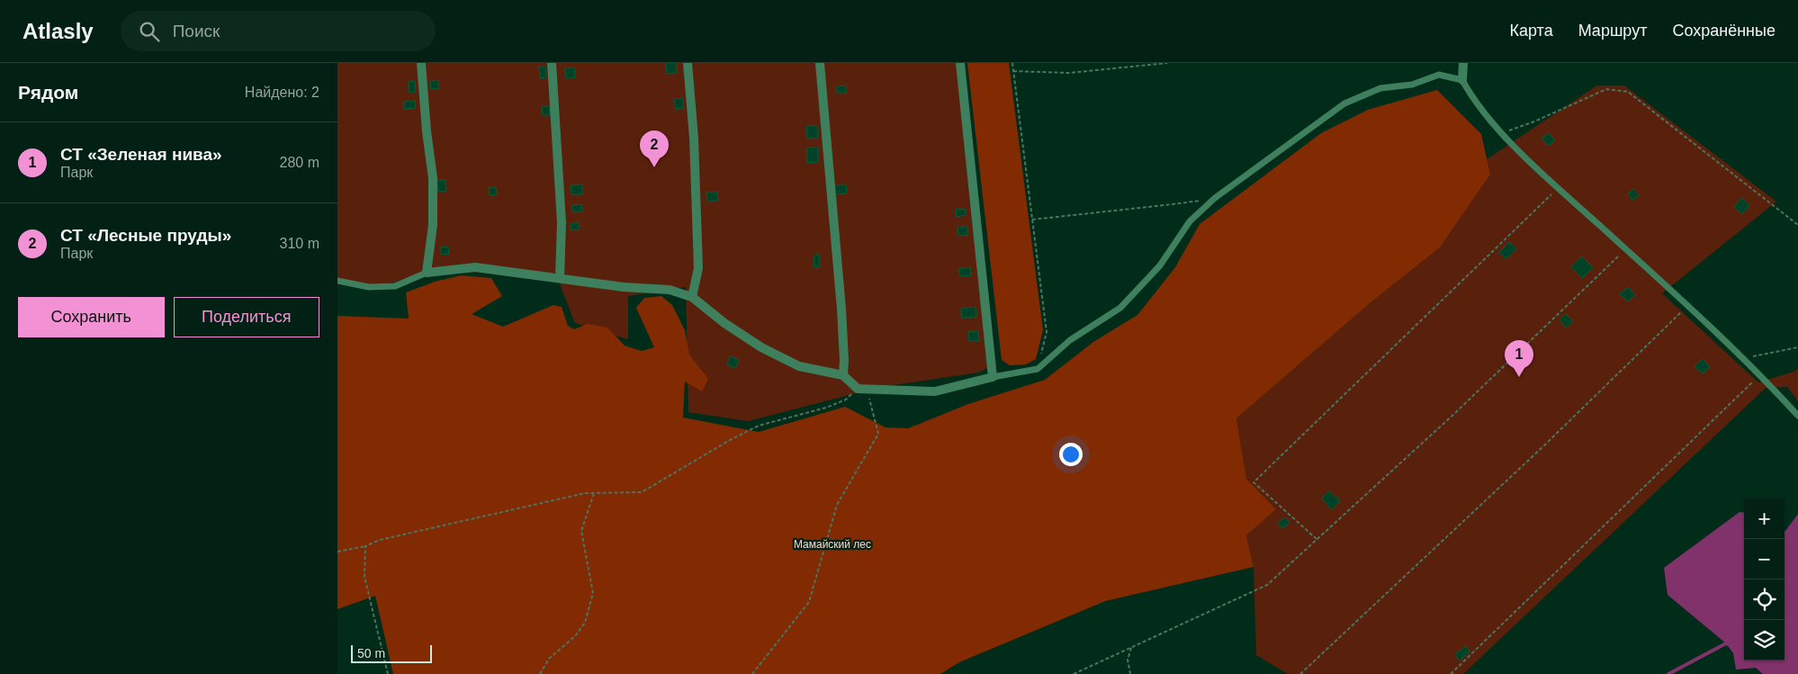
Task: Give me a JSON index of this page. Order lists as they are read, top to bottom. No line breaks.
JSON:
{"parks":["Мамайский лес"],"scale_bar":"50 m","page":{"header":"Atlasly","search":"Поиск","nav":["Карта","Маршрут","Сохранённые"],"heading":["Рядом","Найдено: 2"],"list":[{"mark":"1","name":"СТ «Зеленая нива»","note":"Парк","value":"280 m"},{"mark":"2","name":"СТ «Лесные пруды»","note":"Парк","value":"310 m"}],"pins":["2","1"],"buttons":["Сохранить","Поделиться"],"map_buttons":["+","−"],"scale":"50 m"}}
